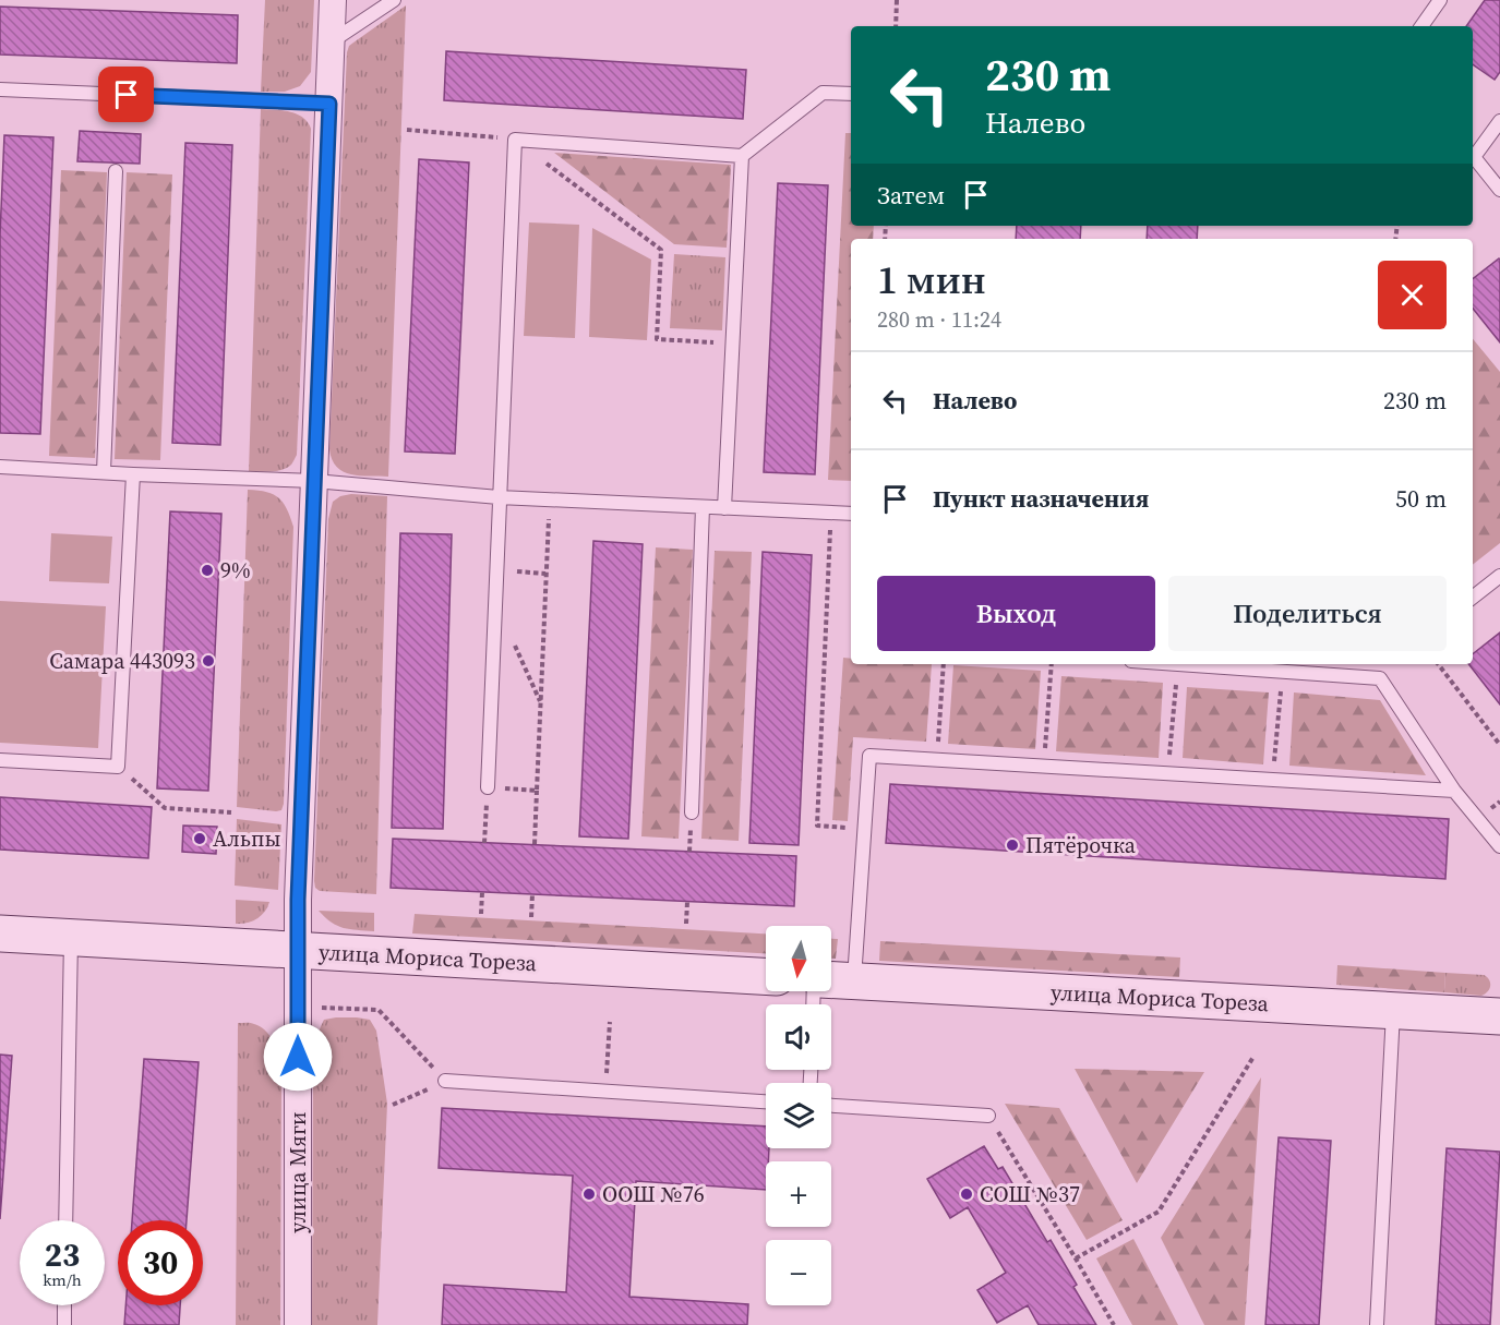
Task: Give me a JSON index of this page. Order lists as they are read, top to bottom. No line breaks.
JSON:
{"streets":{"main road":["улица Мориса Тореза"],"street":["улица Мяги"]},"crossings":[["улица Мориса Тореза","улица Мяги"]],"places":["9%","Самара 443093","Альпы","Пятёрочка","ООШ №76","СОШ №37"],"north":"bottom","page":{"turn":["230 m","Налево"],"then":"Затем","heading":["1 мин","280 m · 11:24"],"list":[{"name":"Налево","value":"230 m"},{"name":"Пункт назначения","value":"50 m"}],"buttons":["Выход","Поделиться"],"map_buttons":["+","−"],"speed":"23 km/h","limit":"30"}}
